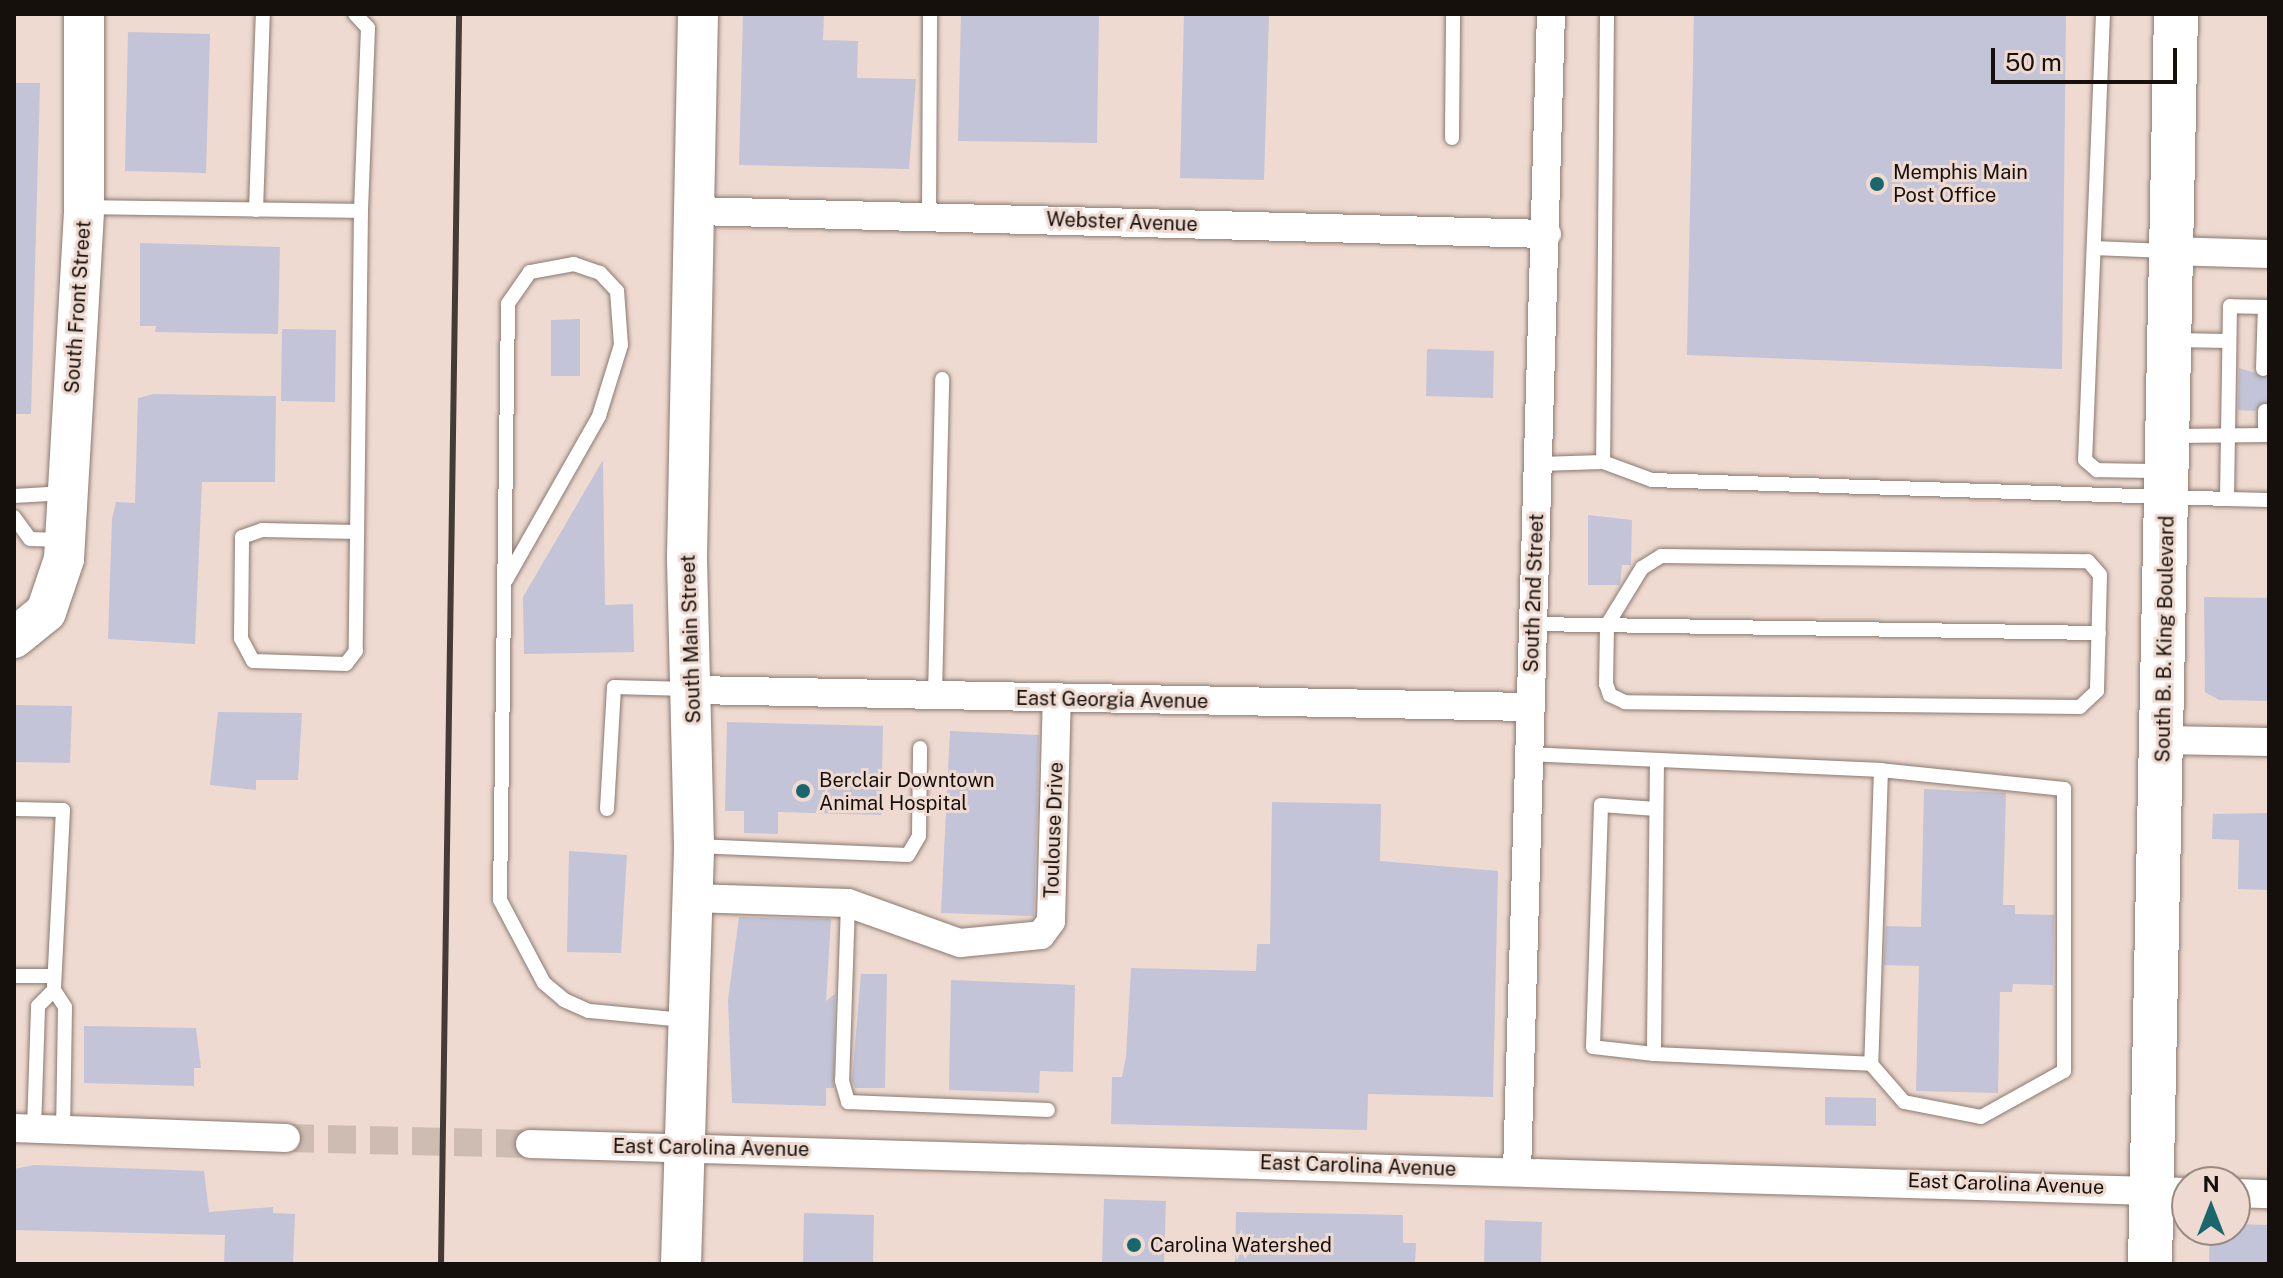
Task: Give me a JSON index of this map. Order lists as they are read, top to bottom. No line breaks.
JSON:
{"streets":{"main road":["South Front Street","South Main Street","South B. B. King Boulevard"],"street":["Webster Avenue","South 2nd Street","East Georgia Avenue","Toulouse Drive","East Carolina Avenue"]},"crossings":[["Webster Avenue","South 2nd Street"],["Webster Avenue","South Main Street"],["South 2nd Street","East Georgia Avenue"],["South 2nd Street","East Carolina Avenue"],["South Main Street","East Georgia Avenue"],["South Main Street","Toulouse Drive"],["South Main Street","East Carolina Avenue"],["South B. B. King Boulevard","East Carolina Avenue"],["East Georgia Avenue","Toulouse Drive"]],"places":["Memphis Main Post Office","Berclair Downtown Animal Hospital","Carolina Watershed"],"scale_bar":"50 m","north":"top"}
